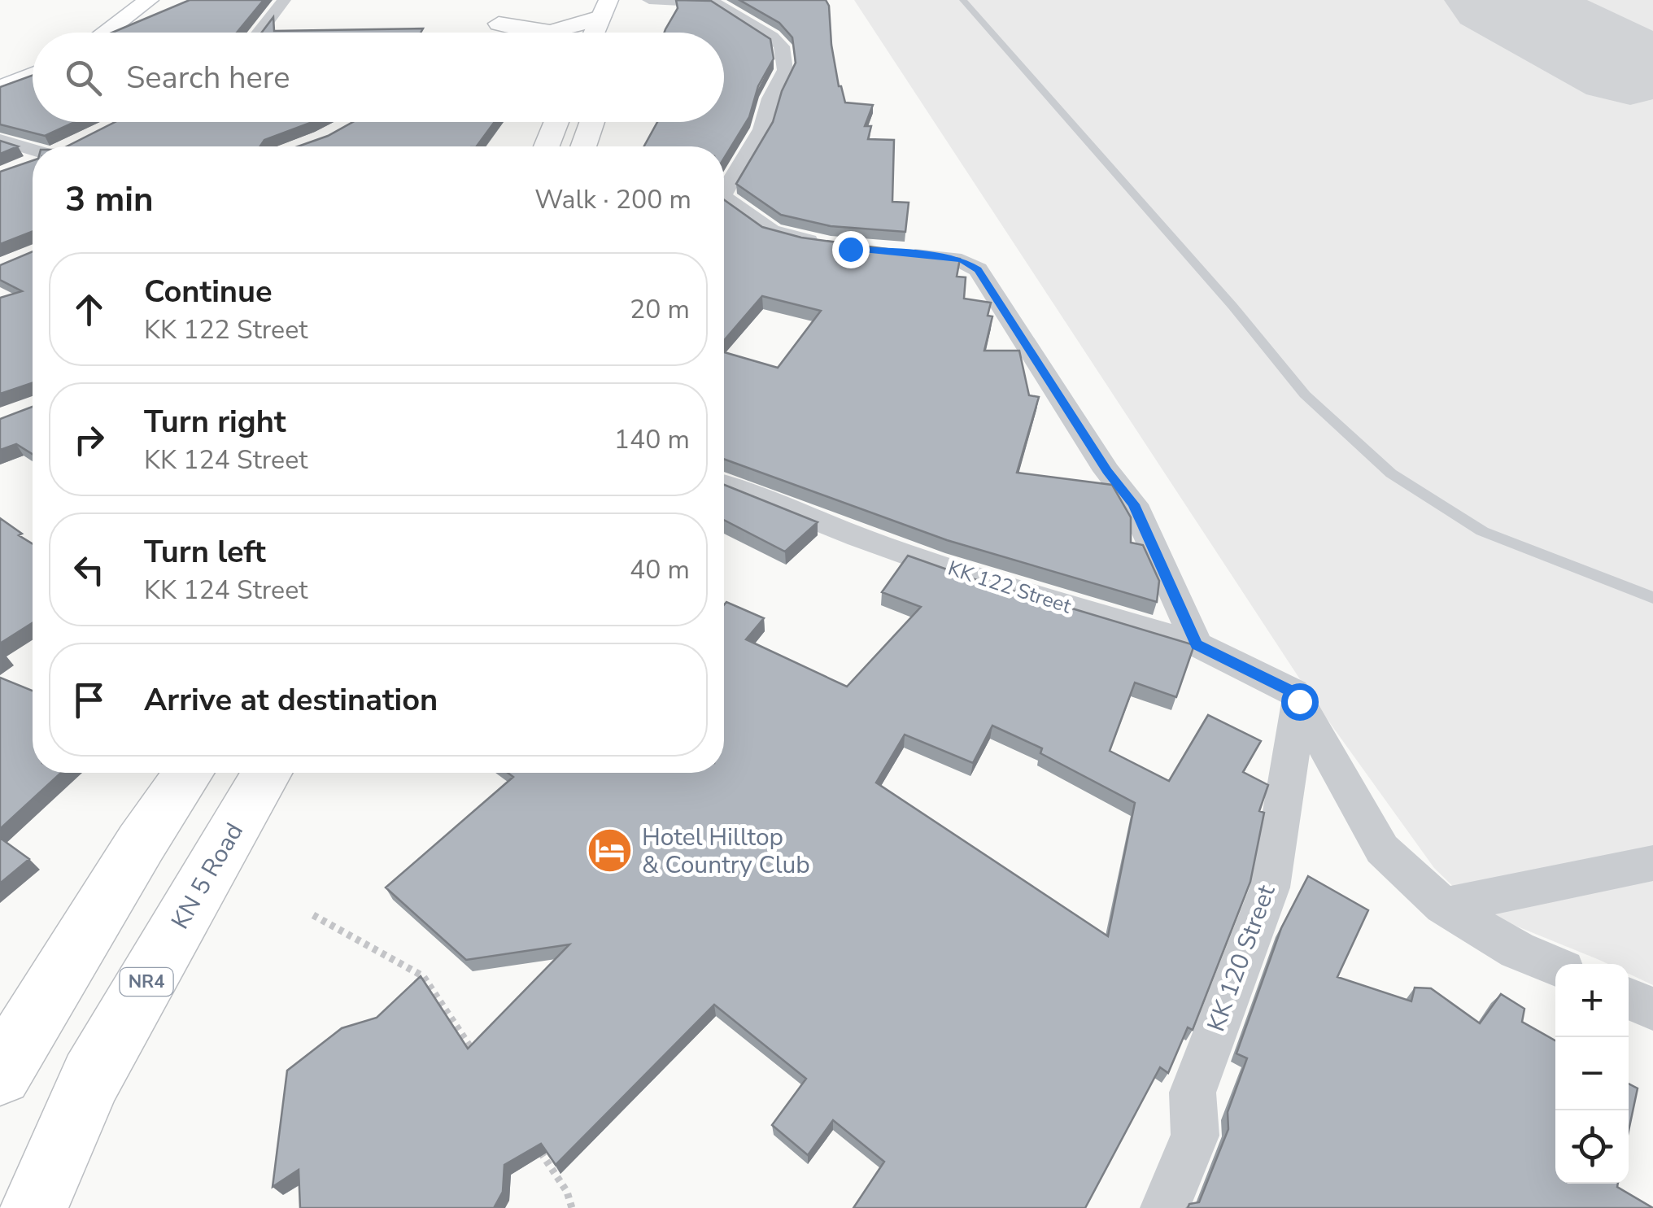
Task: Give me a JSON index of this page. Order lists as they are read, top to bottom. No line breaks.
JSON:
{"streets":{"main road":["KN 5 Road","NR4"],"street":["KK 122 Street","KK 120 Street"]},"crossings":[["KK 122 Street","KK 120 Street"]],"places":{"hotel":["Hotel Hilltop & Country Club"]},"page":{"search":"Search here","heading":["3 min","Walk · 200 m"],"list":[["Continue","KK 122 Street","20 m"],["Turn right","KK 124 Street","140 m"],["Turn left","KK 124 Street","40 m"],"Arrive at destination"],"map_buttons":["+","−"]}}
